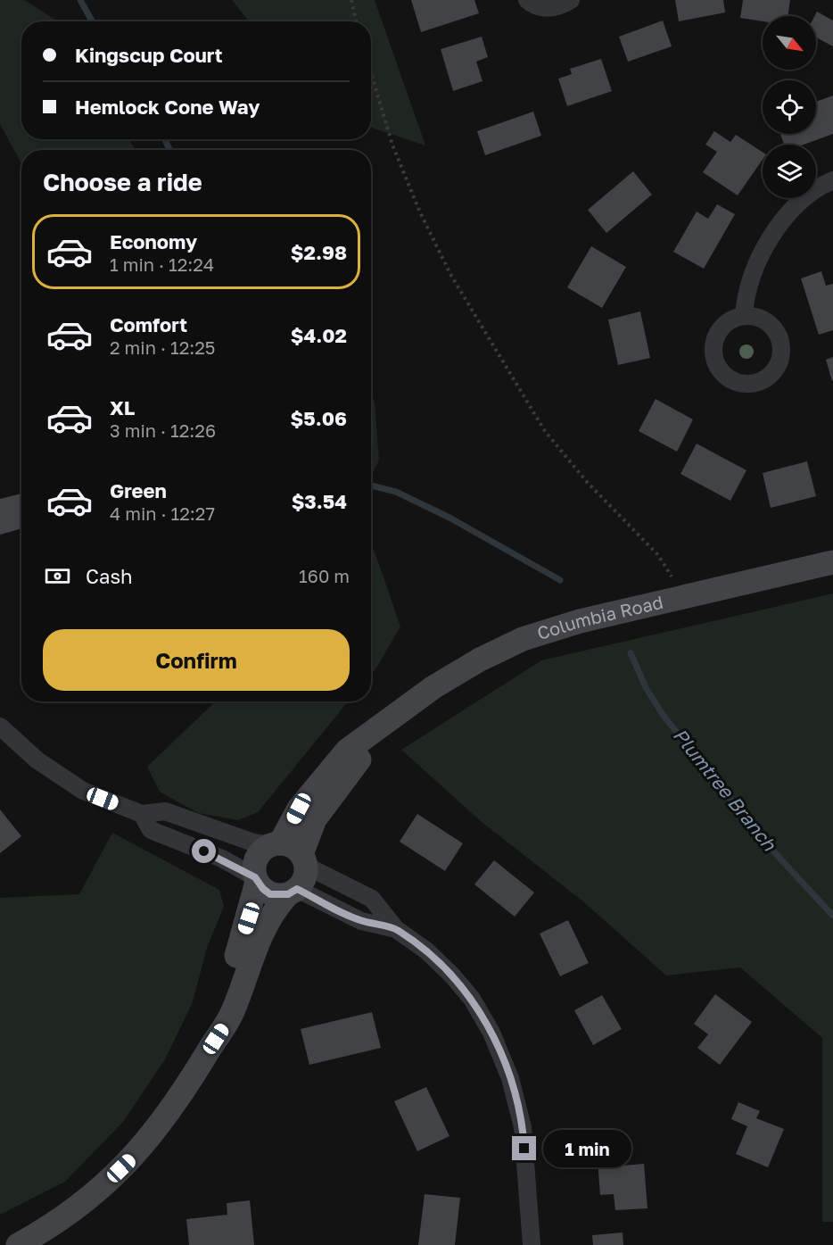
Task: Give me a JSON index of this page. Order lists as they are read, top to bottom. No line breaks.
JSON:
{"streets":{"street":["Columbia Road"]},"water":["Plumtree Branch"],"north":"bottom right","page":{"banner":["Kingscup Court","Hemlock Cone Way"],"heading":"Choose a ride","list":[{"name":"Economy","note":"1 min · 12:24","value":"$2.98"},{"name":"Comfort","note":"2 min · 12:25","value":"$4.02"},{"name":"XL","note":"3 min · 12:26","value":"$5.06"},{"name":"Green","note":"4 min · 12:27","value":"$3.54"}],"pay":["Cash","160 m"],"buttons":"Confirm","bubble":"1 min"}}
